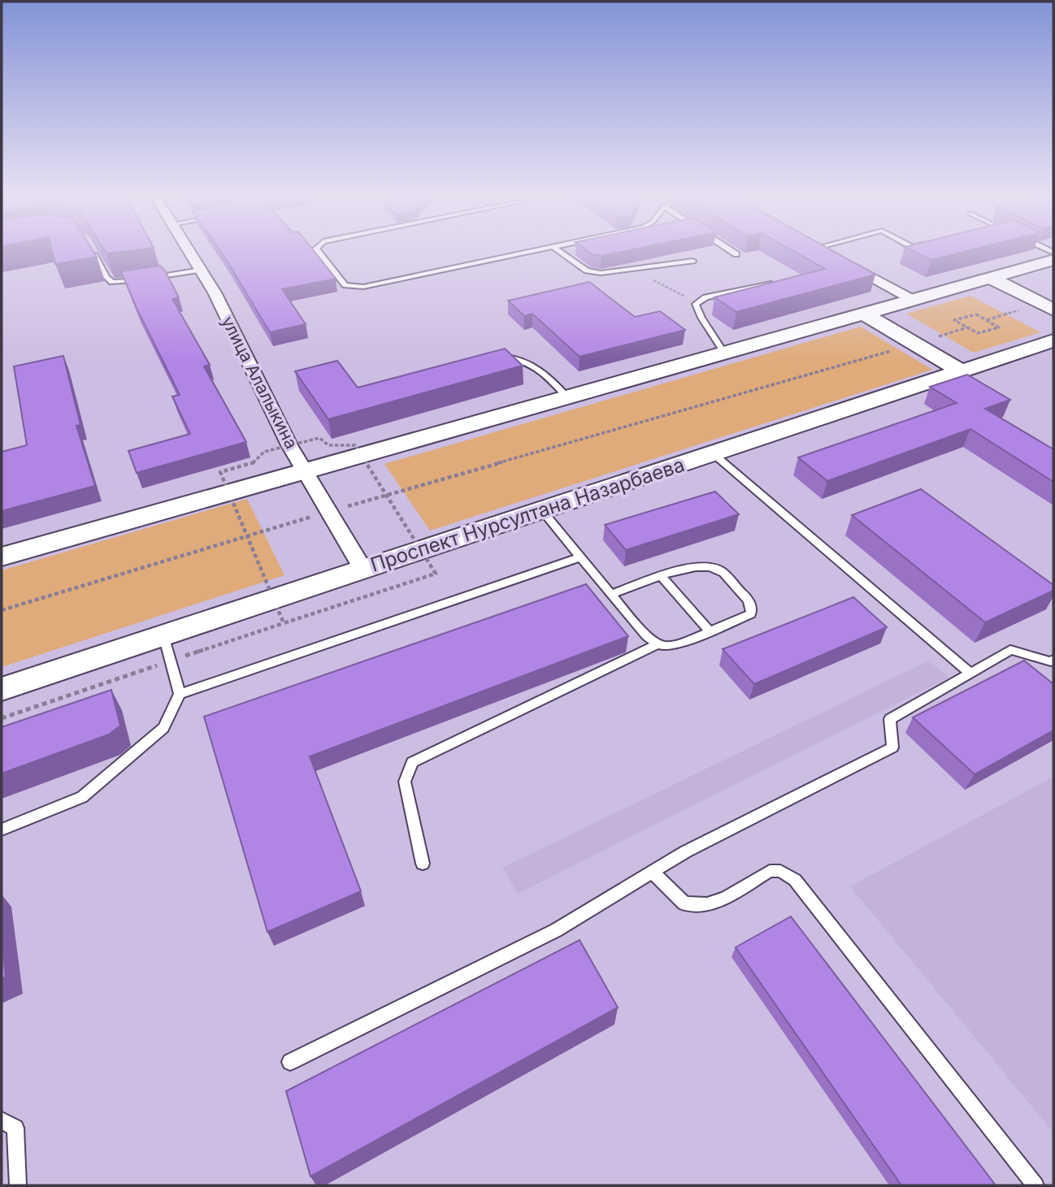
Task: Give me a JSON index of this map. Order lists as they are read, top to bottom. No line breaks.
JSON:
{"streets":{"main road":["Проспект Нурсултана Назарбаева"],"street":["улица Алалыкина"]},"crossings":[["улица Алалыкина","Проспект Нурсултана Назарбаева"]]}
